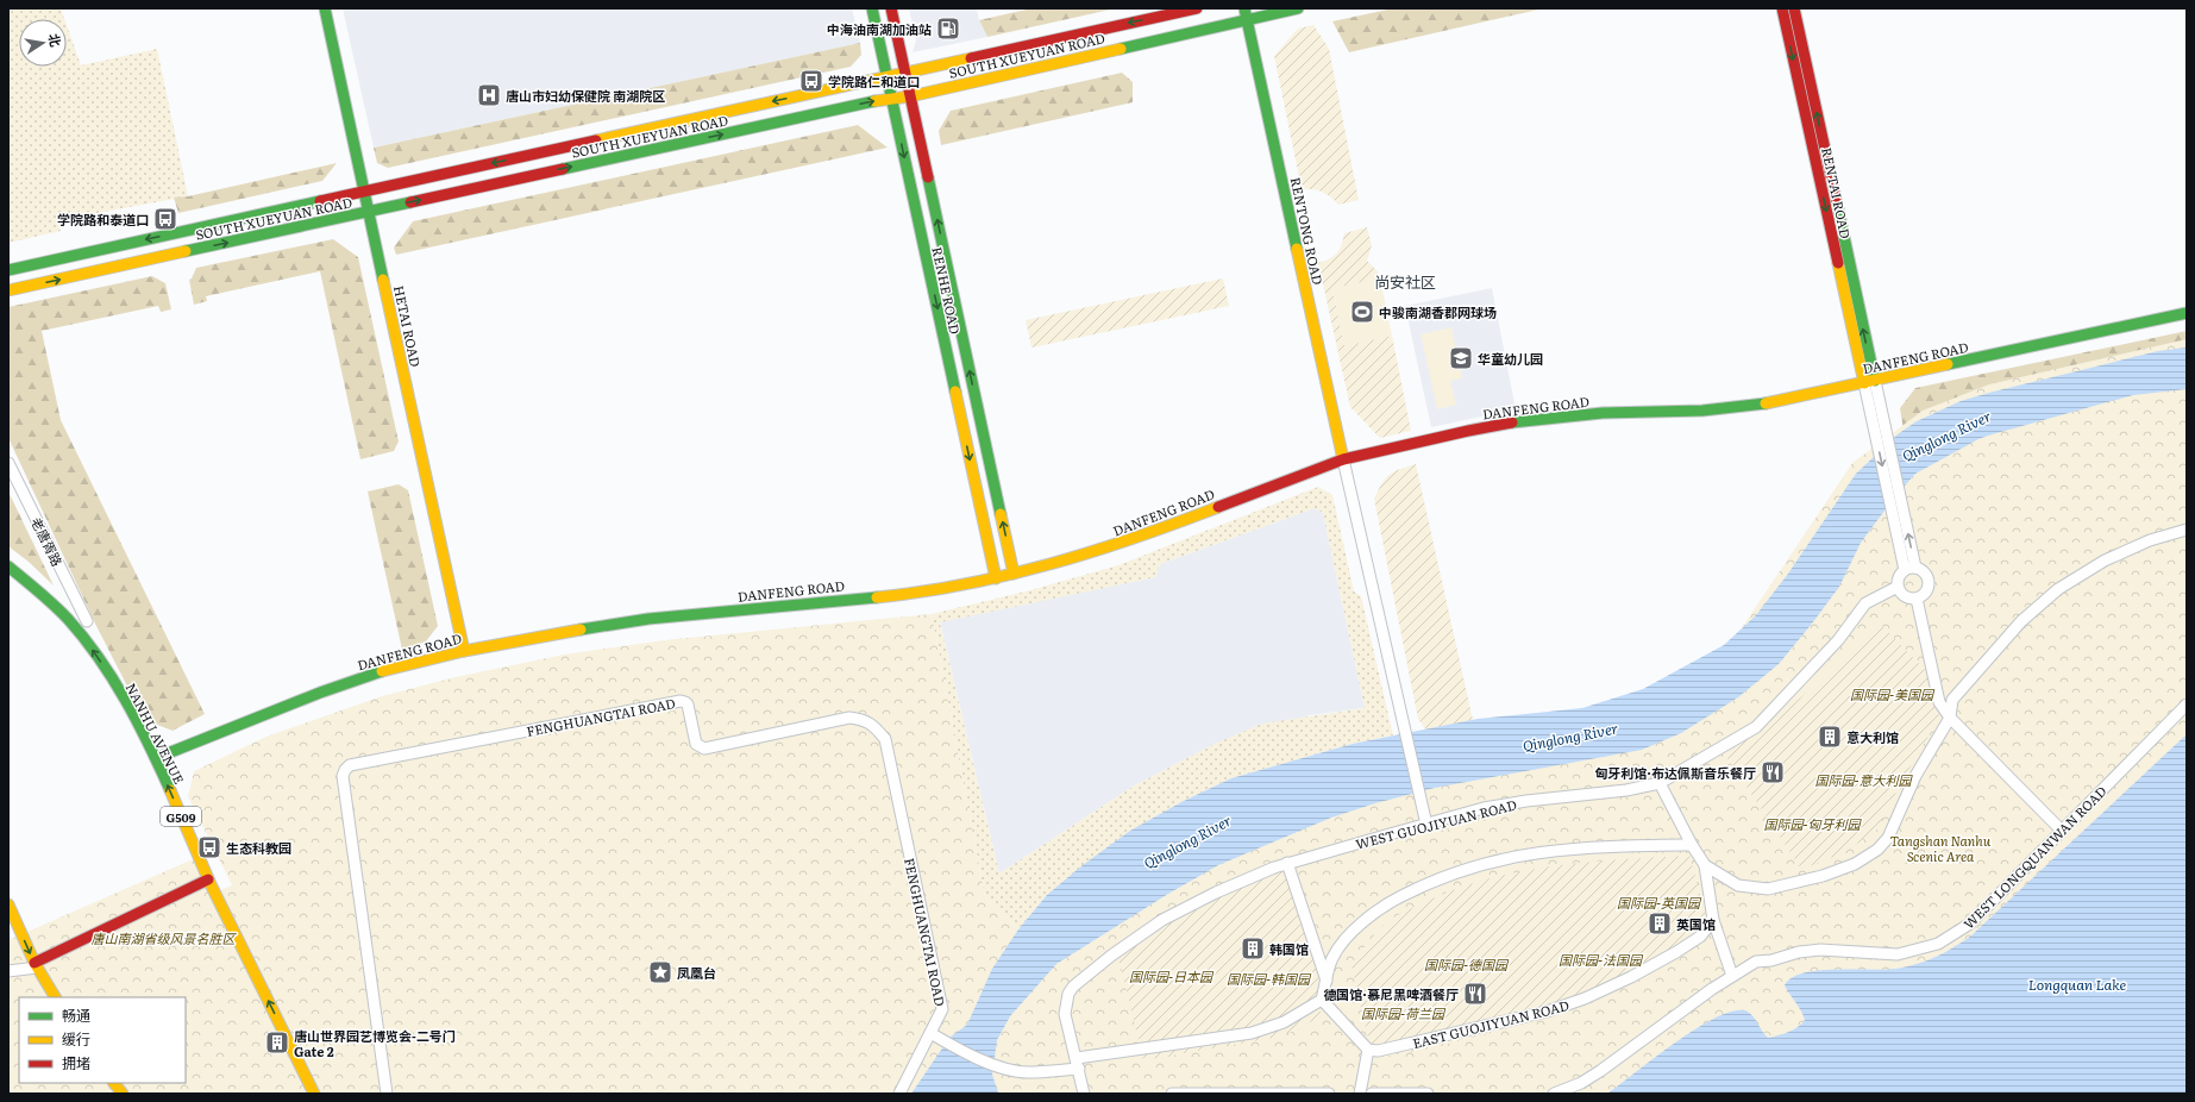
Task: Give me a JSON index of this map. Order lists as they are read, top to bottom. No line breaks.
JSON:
{"streets":{"main road":["SOUTH XUEYUAN ROAD","RENTAI ROAD","RENTONG ROAD","RENHE ROAD","HETAI ROAD","DANFENG ROAD","NANHU AVENUE","G509"],"street":["老唐胥路","FENGHUANGTAI ROAD","WEST GUOJIYUAN ROAD","WEST LONGQUANWAN ROAD","EAST GUOJIYUAN ROAD"]},"crossings":[["SOUTH XUEYUAN ROAD","RENTONG ROAD"],["SOUTH XUEYUAN ROAD","RENHE ROAD"],["SOUTH XUEYUAN ROAD","HETAI ROAD"],["RENTAI ROAD","DANFENG ROAD"],["RENTONG ROAD","DANFENG ROAD"],["RENHE ROAD","DANFENG ROAD"],["HETAI ROAD","DANFENG ROAD"],["DANFENG ROAD","NANHU AVENUE"]],"one_way":["NANHU AVENUE"],"districts":["尚安社区"],"water":["Qinglong River","Longquan Lake"],"parks":["国际园-美国园","国际园-意大利园","国际园-匈牙利园","Tangshan Nanhu Scenic Area","国际园-英国园","唐山南湖省级风景名胜区","国际园-法国园","国际园-德国园","国际园-日本园","国际园-韩国园","国际园-荷兰园"],"places":{"fuel station":["中海油南湖加油站"],"bus stop":["学院路仁和道口","学院路和泰道口","生态科教园"],"hospital":["唐山市妇幼保健院 南湖院区"],"sports":["中骏南湖香郡网球场"],"school or university":["华童幼儿园"],"building":["意大利馆","英国馆","韩国馆","唐山世界园艺博览会-二号门 Gate 2"],"restaurant":["匈牙利馆·布达佩斯音乐餐厅","德国馆·慕尼黑啤酒餐厅"],"place":["凤凰台"]},"legend":["畅通","缓行","拥堵"],"north":"right"}
